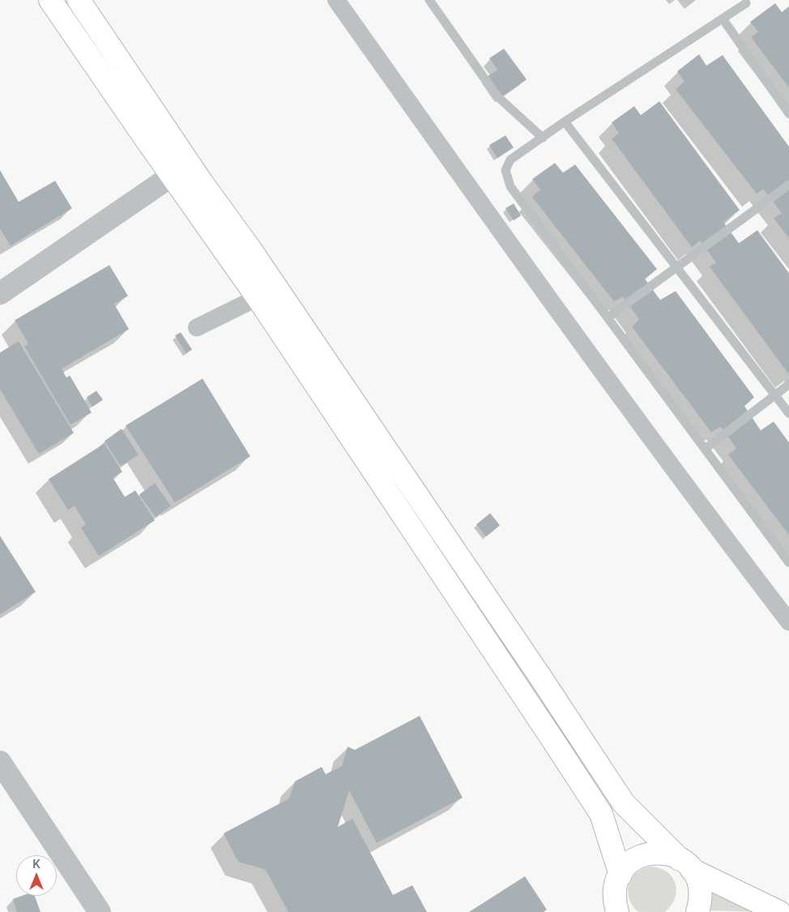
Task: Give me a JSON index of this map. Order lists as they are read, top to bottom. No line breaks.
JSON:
{"north":"top"}
